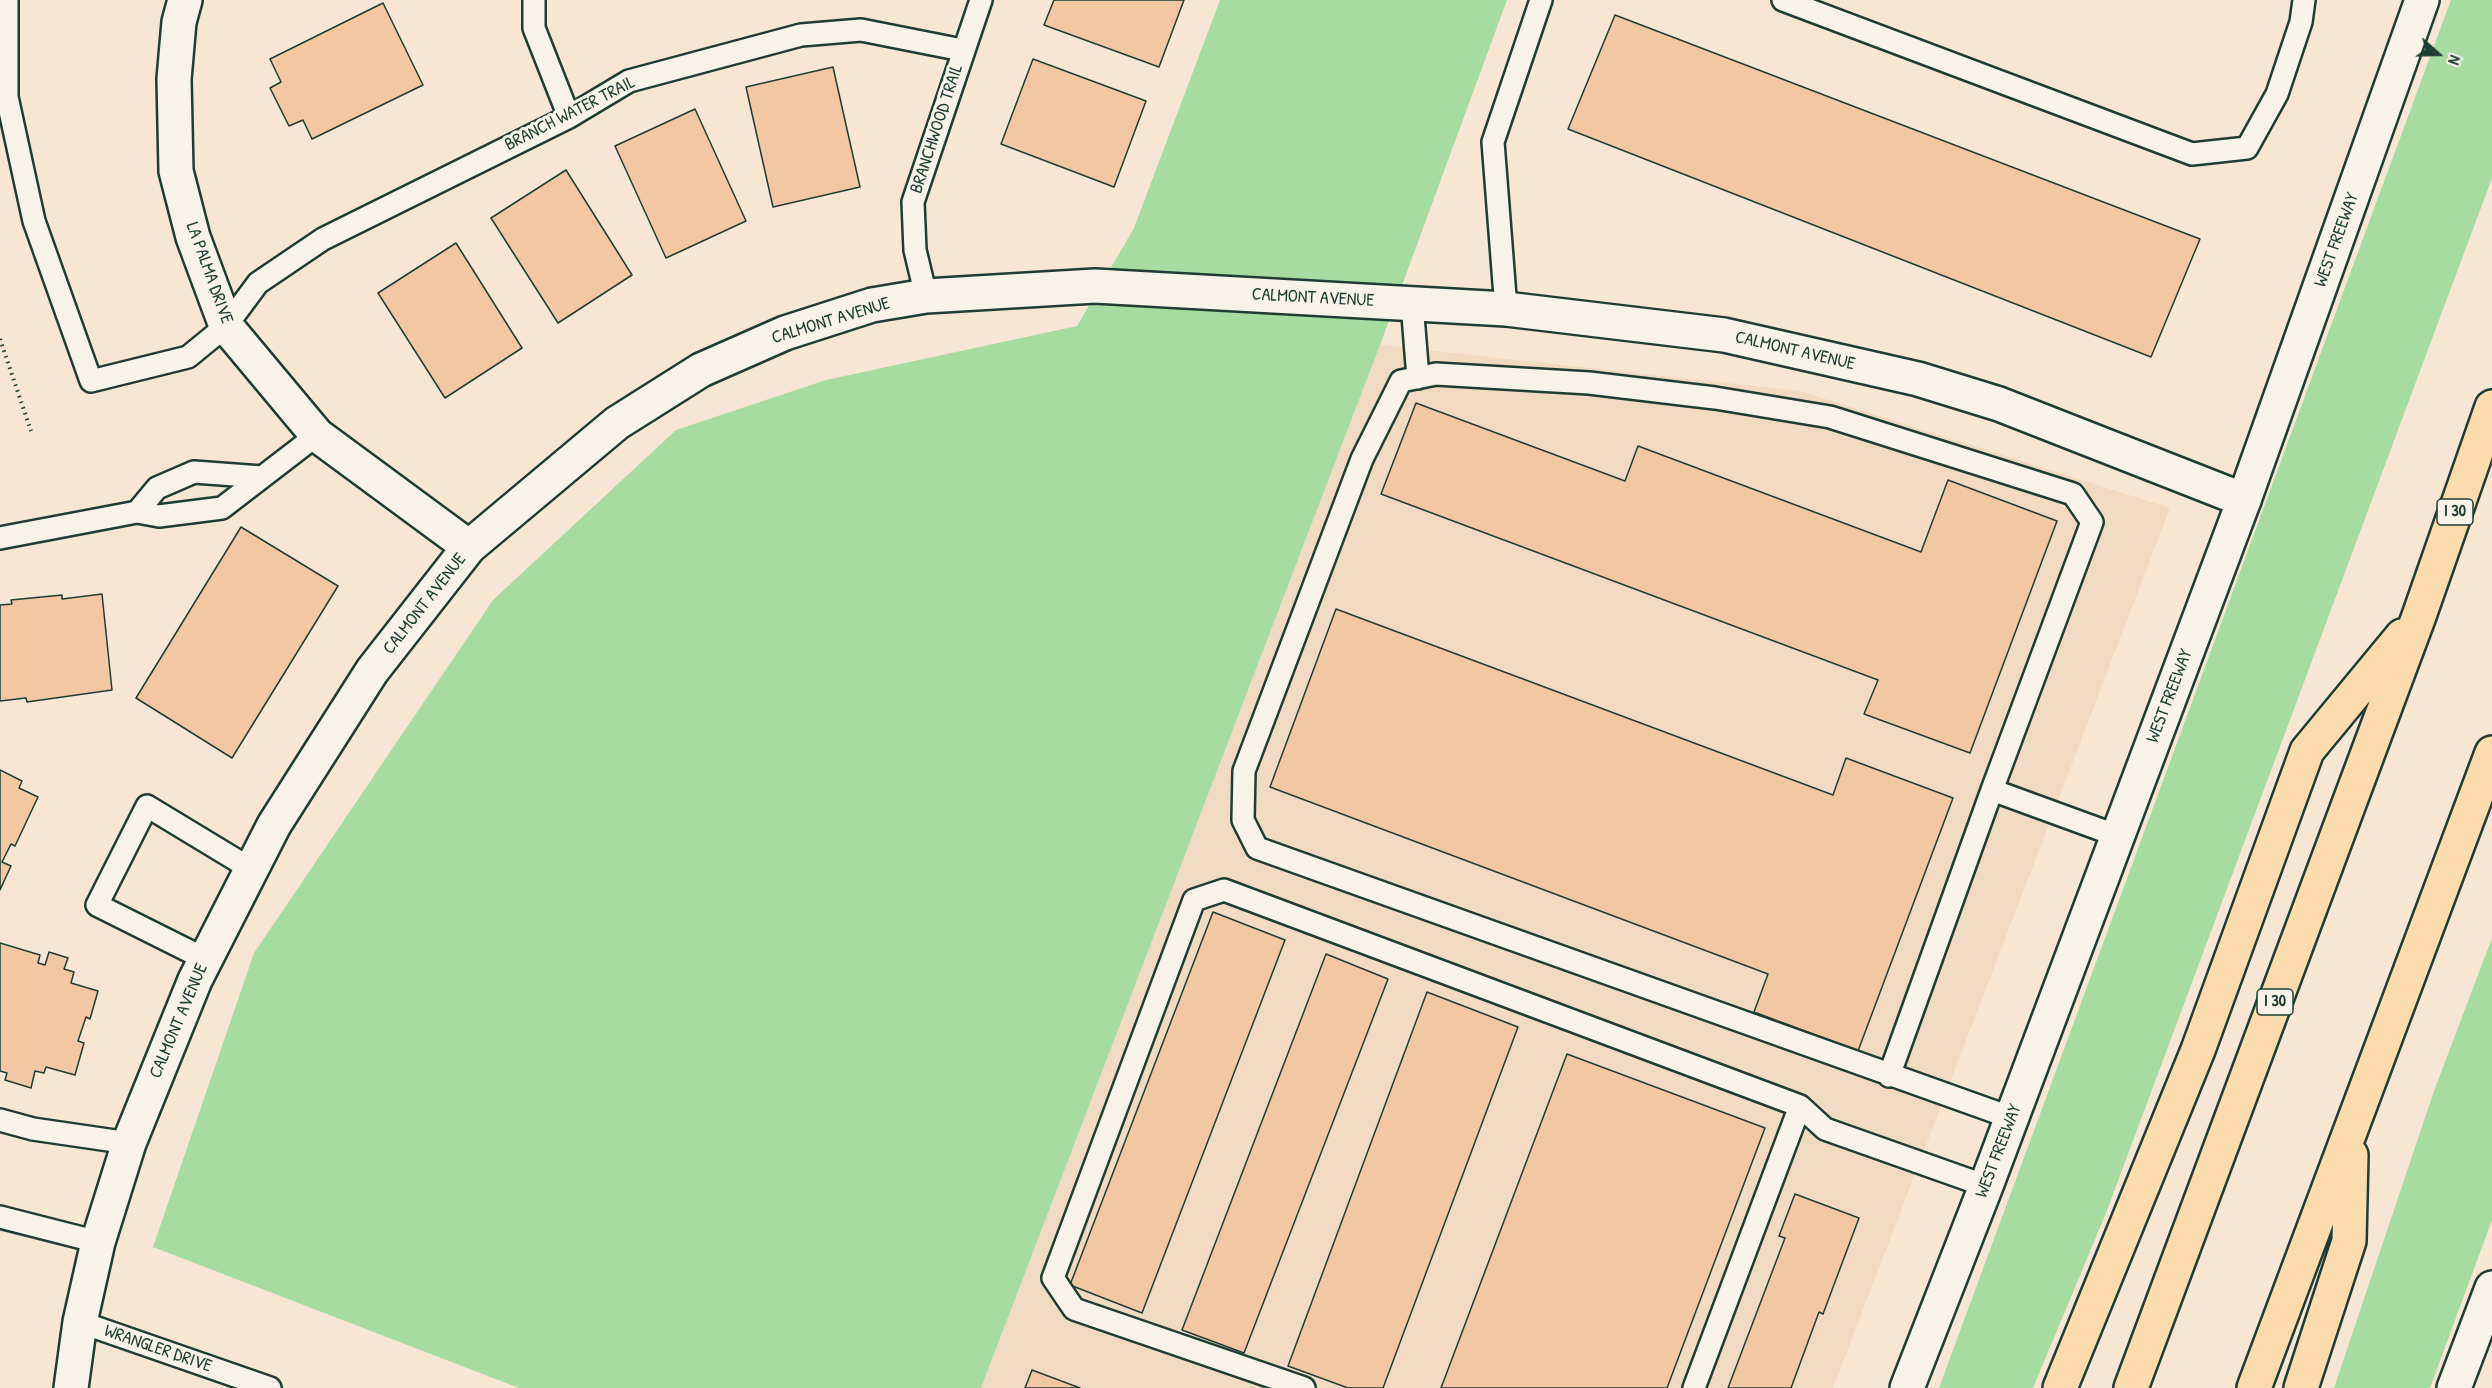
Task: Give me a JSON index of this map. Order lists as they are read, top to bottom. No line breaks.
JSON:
{"streets":{"highway":["I 30"],"street":["WEST FREEWAY","LA PALMA DRIVE","CALMONT AVENUE"],"lane":["BRANCH WATER TRAIL","BRANCHWOOD TRAIL","WRANGLER DRIVE"]},"crossings":[["BRANCH WATER TRAIL","BRANCHWOOD TRAIL"],["BRANCH WATER TRAIL","LA PALMA DRIVE"],["BRANCHWOOD TRAIL","CALMONT AVENUE"],["WEST FREEWAY","CALMONT AVENUE"],["LA PALMA DRIVE","CALMONT AVENUE"],["CALMONT AVENUE","WRANGLER DRIVE"]],"north":"right"}
